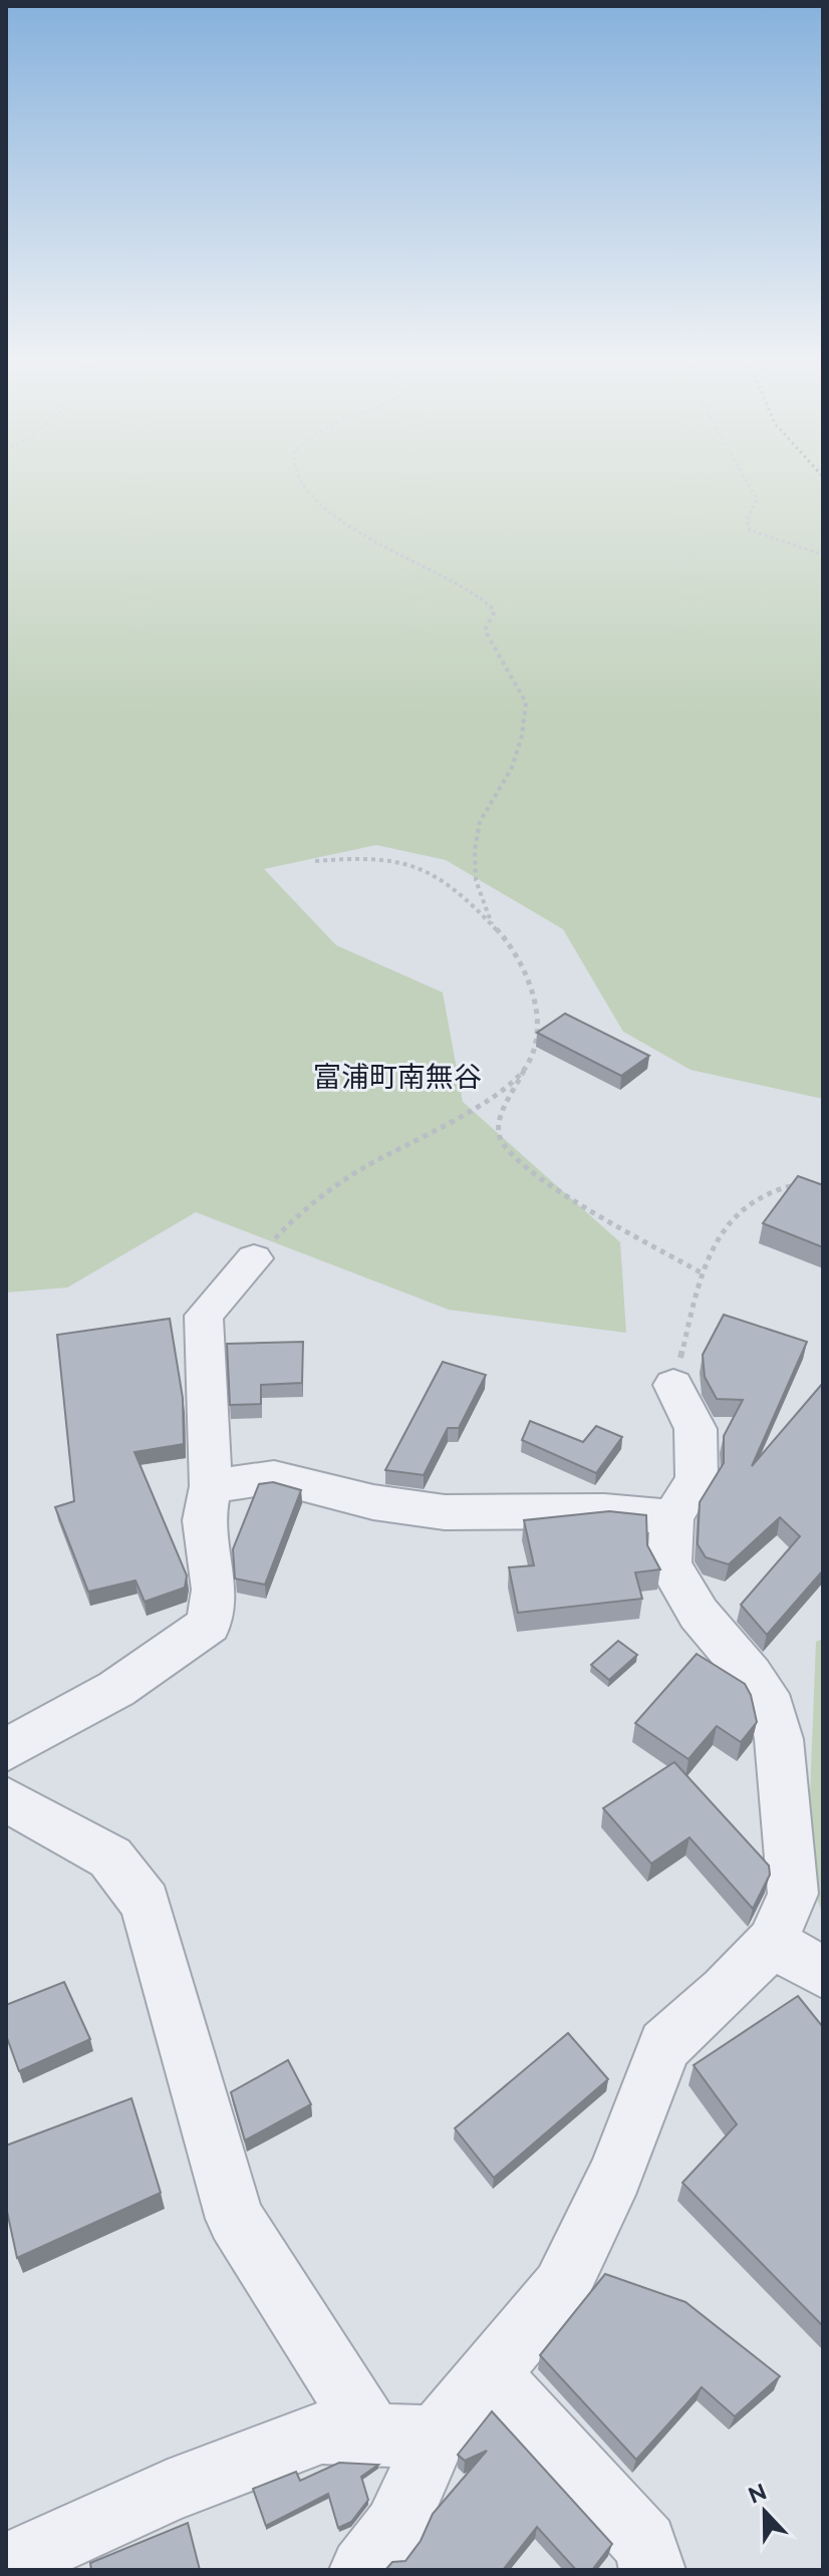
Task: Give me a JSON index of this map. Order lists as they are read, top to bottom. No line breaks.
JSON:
{"districts":["富浦町南無谷"],"north":"top"}
